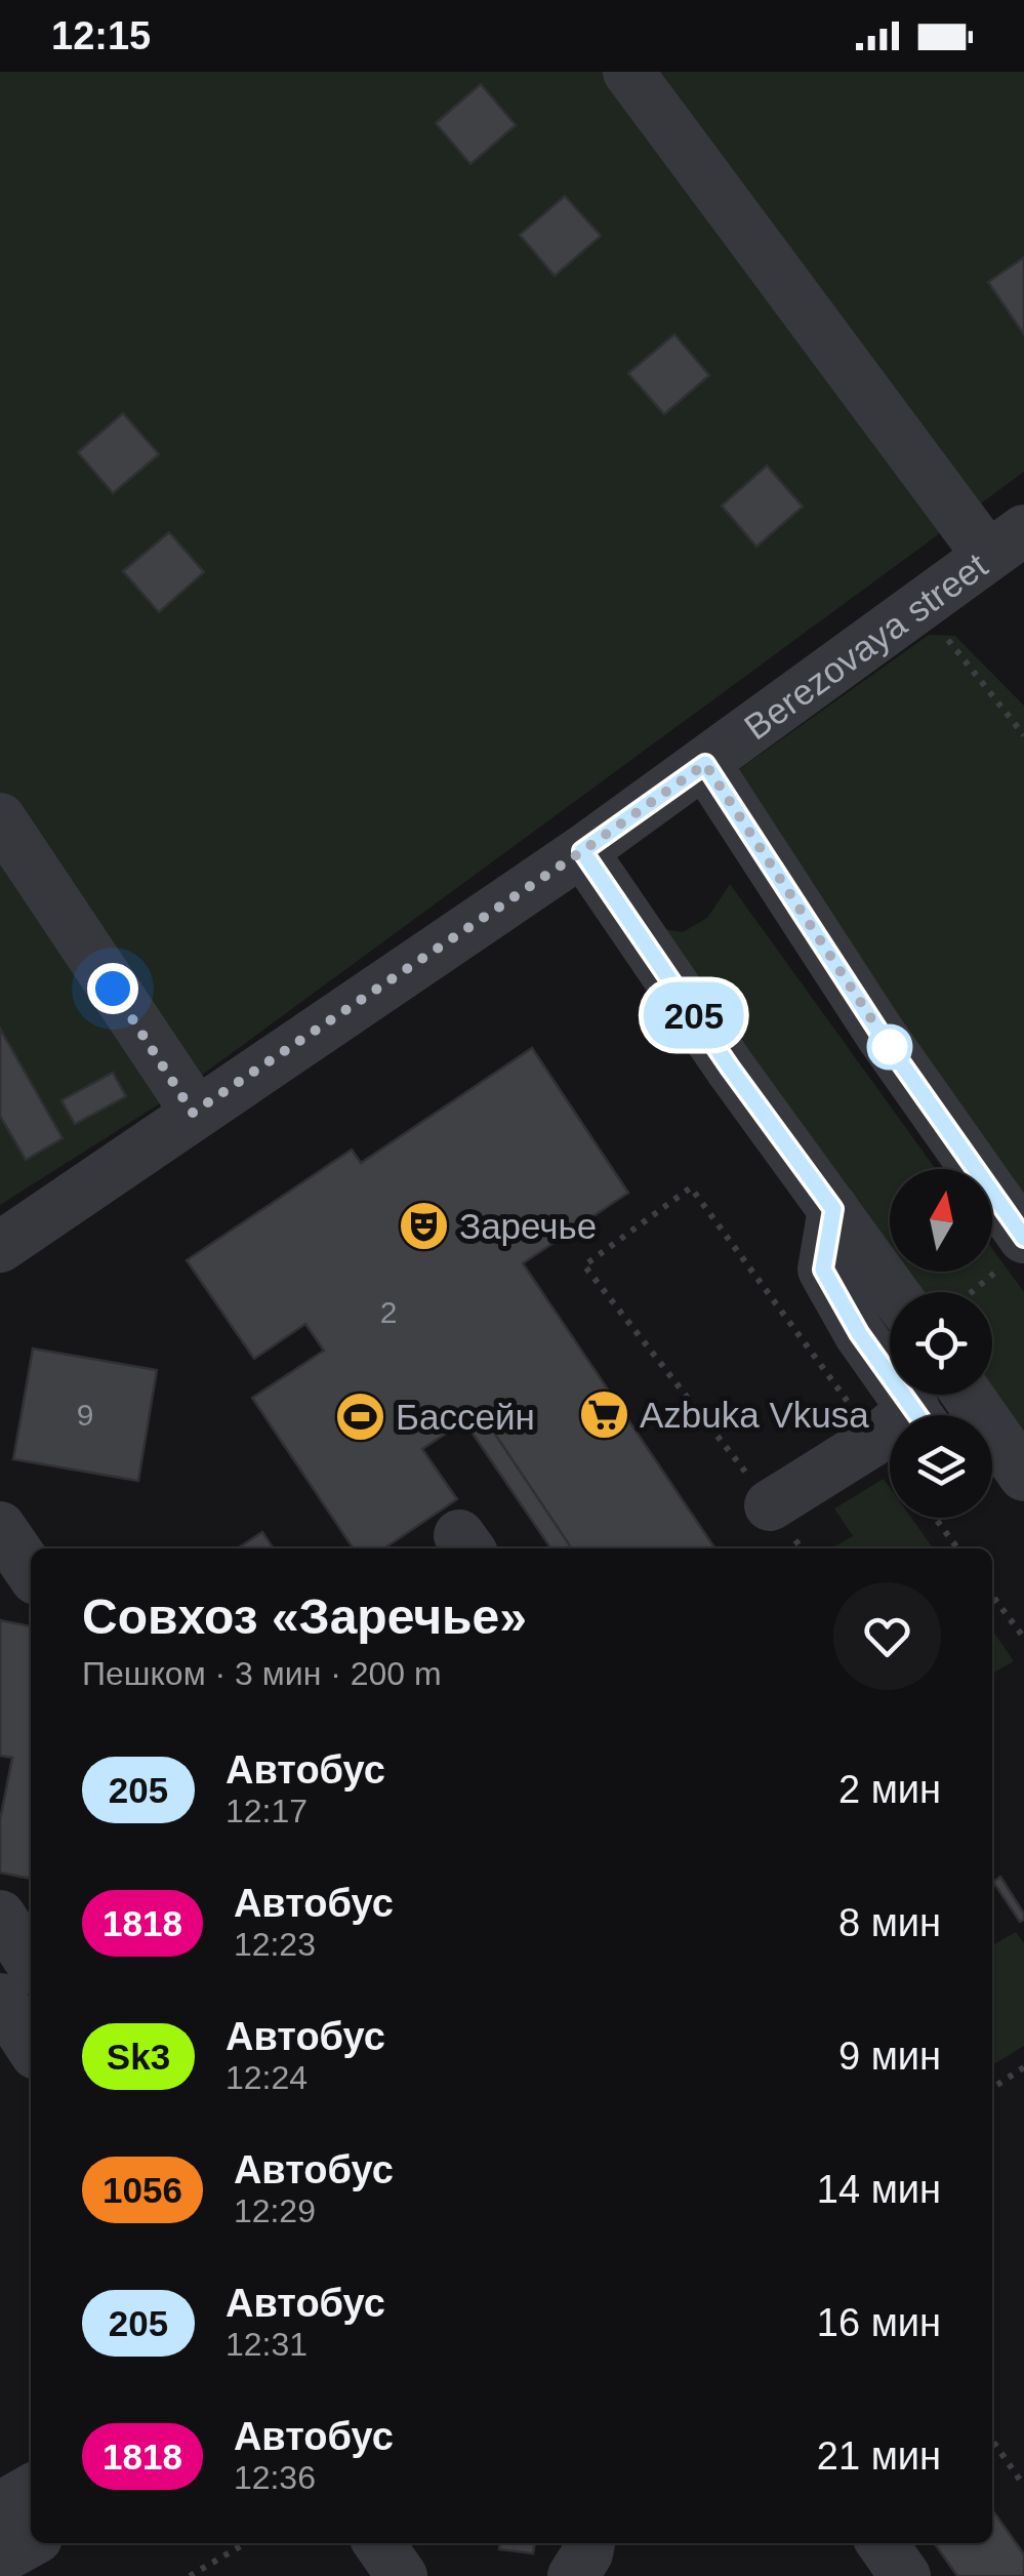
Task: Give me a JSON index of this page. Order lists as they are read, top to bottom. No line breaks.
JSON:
{"streets":{"street":["Berezovaya street"]},"places":{"theatre":["Заречье"],"supermarket":["Azbuka Vkusa"],"sports":["Бассейн"]},"lines":["bus line 205"],"house_numbers":["2","9"],"north":"top","page":{"status":"12:15","on_map":"205","heading":["Совхоз «Заречье»","Пешком · 3 мин · 200 m"],"list":[{"mark":"205","name":"Автобус","note":"12:17","value":"2 мин"},{"mark":"1818","name":"Автобус","note":"12:23","value":"8 мин"},{"mark":"Sk3","name":"Автобус","note":"12:24","value":"9 мин"},{"mark":"1056","name":"Автобус","note":"12:29","value":"14 мин"},{"mark":"205","name":"Автобус","note":"12:31","value":"16 мин"},{"mark":"1818","name":"Автобус","note":"12:36","value":"21 мин"}]}}
